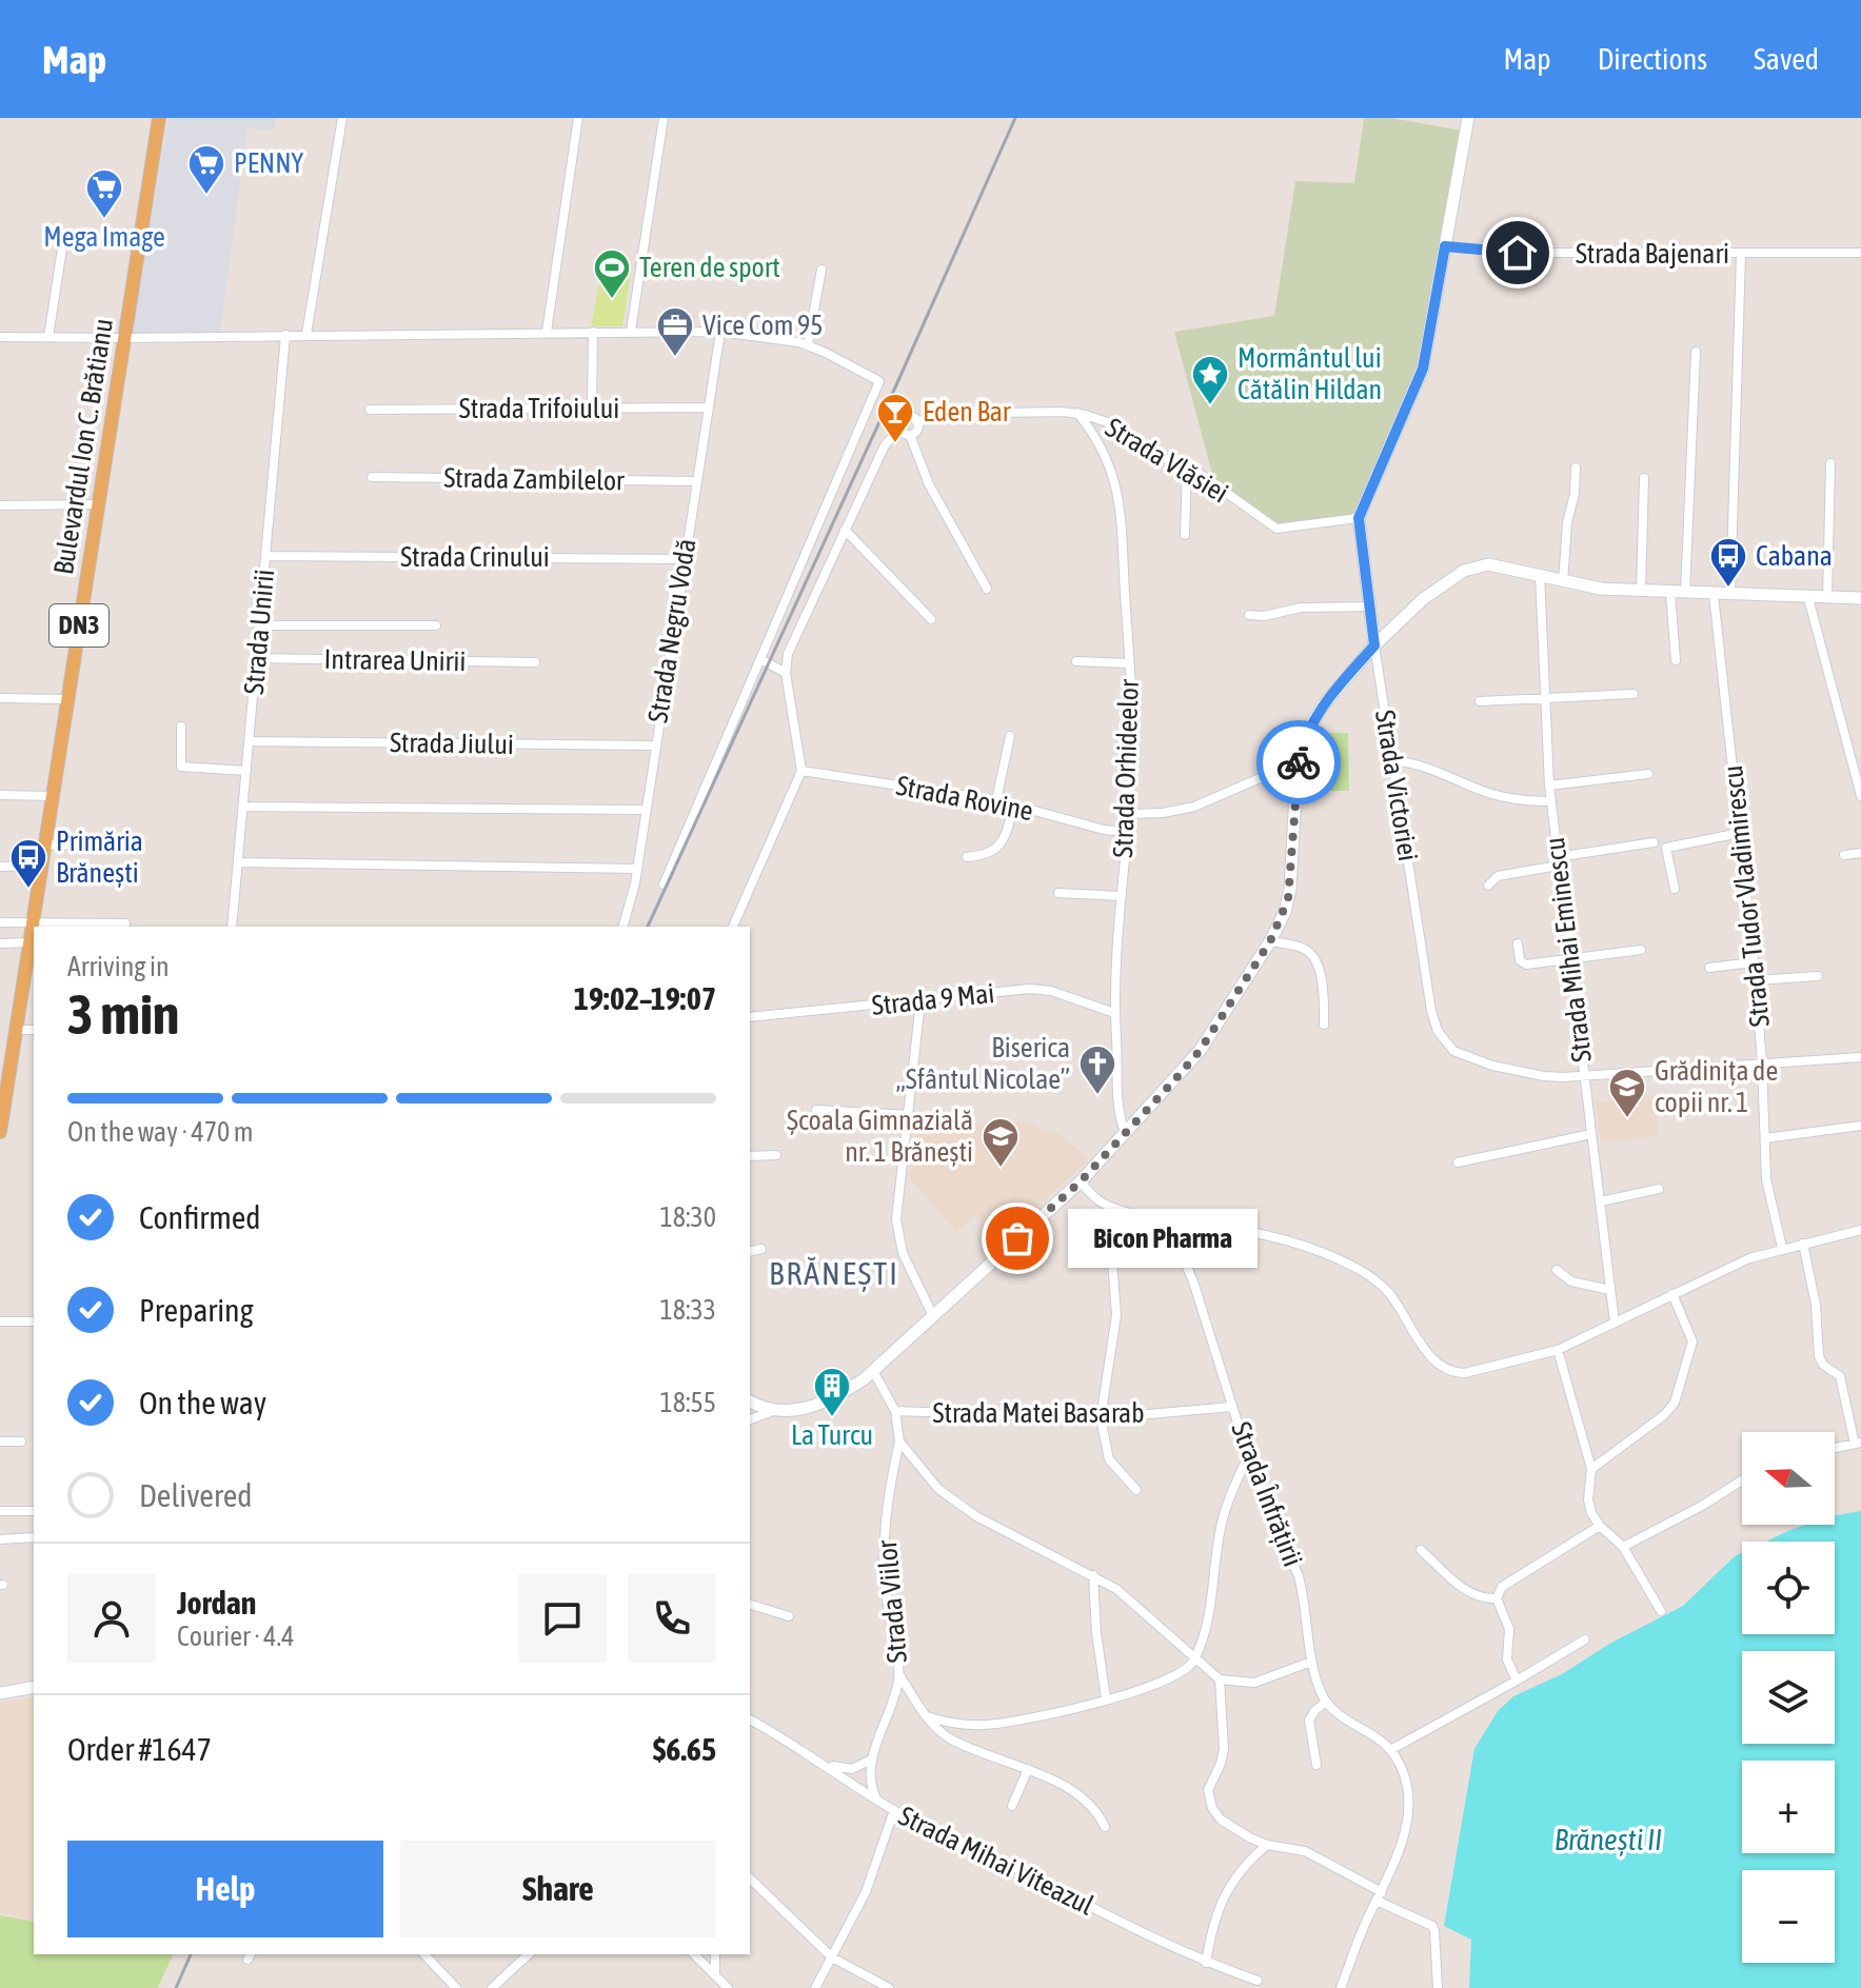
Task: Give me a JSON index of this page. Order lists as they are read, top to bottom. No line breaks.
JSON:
{"streets":{"main road":["Bulevardul Ion C. Brătianu","DN3","Strada Victoriei"],"street":["Strada Bajenari","Strada Trifoiului","Strada Vlăsiei","Strada Zambilelor","Strada Crinului","Strada Negru Vodă","Strada Unirii","Intrarea Unirii","Strada Jiului","Strada Orhideelor","Strada Rovine","Strada Tudor Vladimirescu","Strada Mihai Eminescu","Strada 9 Mai","Strada Matei Basarab","Strada Înfrățirii","Strada Viilor","Strada Mihai Viteazul"]},"crossings":[["Strada Trifoiului","Strada Negru Vodă"],["Strada Vlăsiei","Strada Orhideelor"],["Strada Vlăsiei","Strada Victoriei"],["Strada Zambilelor","Strada Negru Vodă"],["Strada Crinului","Strada Negru Vodă"],["Strada Crinului","Strada Unirii"],["Strada Negru Vodă","Strada Jiului"],["Strada Unirii","Intrarea Unirii"],["Strada Unirii","Strada Jiului"],["Strada Orhideelor","Strada Rovine"],["Strada Orhideelor","Strada 9 Mai"],["Strada Victoriei","Strada Tudor Vladimirescu"],["Strada Victoriei","Strada Mihai Eminescu"],["Strada Matei Basarab","Strada Înfrățirii"]],"districts":["BRĂNEȘTI"],"water":["Brănești II"],"places":{"supermarket":["PENNY","Mega Image"],"sports":["Teren de sport"],"office":["Vice Com 95"],"place":["Mormântul lui Cătălin Hildan"],"bar":["Eden Bar"],"bus stop":["Cabana","Primăria Brănești"],"church":["Biserica „Sfântul Nicolae”"],"school or university":["Grădinița de copii nr. 1","Școala Gimnazială nr. 1 Brănești"],"other":["Bicon Pharma"],"building":["La Turcu"]},"north":"left","page":{"header":"Map","nav":["Map","Directions","Saved"],"heading":["3 min","Arriving in","19:02–19:07"],"panel":["Jordan","Courier · 4.4","Order #1647","$6.65"],"bar":"On the way · 470 m","list":[["Confirmed","18:30"],["Preparing","18:33"],["On the way","18:55"],"Delivered"],"bubble":"Bicon Pharma","map_buttons":["+","−"],"buttons":["Help","Share"]}}
